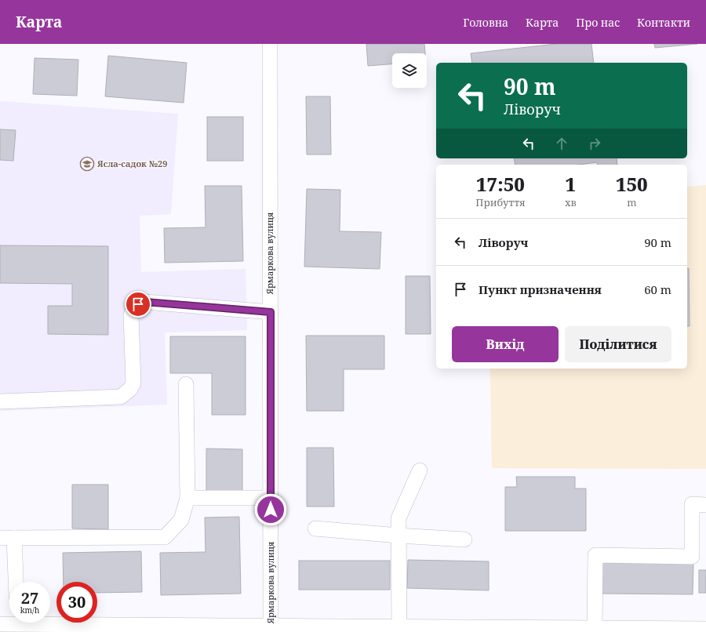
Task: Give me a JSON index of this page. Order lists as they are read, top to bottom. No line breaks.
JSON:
{"streets":{"street":["Ярмаркова вулиця"]},"places":{"school or university":["Ясла-садок №29"]},"page":{"header":"Карта","nav":["Головна","Карта","Про нас","Контакти"],"turn":["90 m","Ліворуч"],"eta":["17:50","Прибуття","1","хв","150","m"],"list":[{"name":"Ліворуч","value":"90 m"},{"name":"Пункт призначення","value":"60 m"}],"buttons":["Вихід","Поділитися"],"speed":"27 km/h","limit":"30"}}
